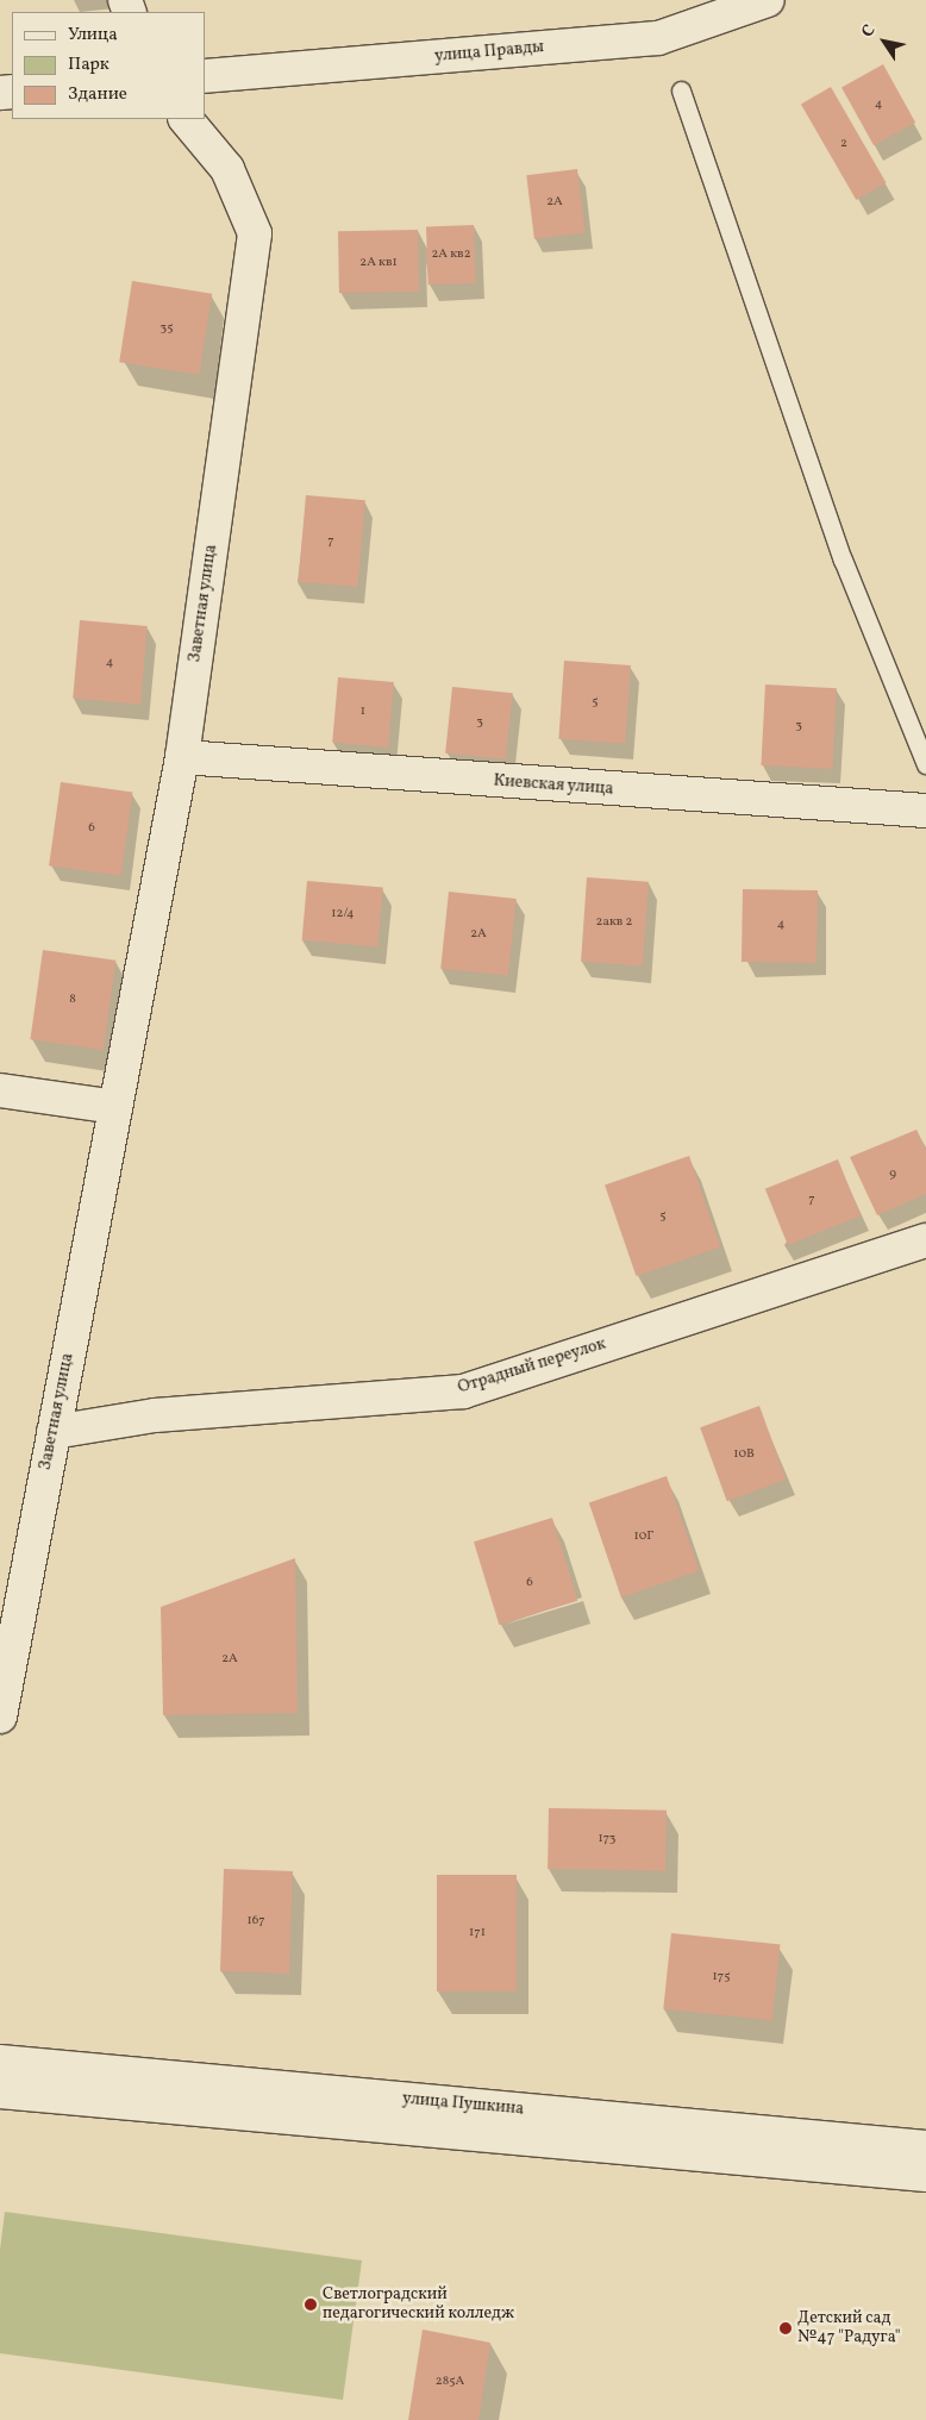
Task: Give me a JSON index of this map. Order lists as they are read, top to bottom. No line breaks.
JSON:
{"streets":{"street":["улица Правды","Заветная улица","Киевская улица","Отрадный переулок","улица Пушкина"]},"crossings":[["Заветная улица","Киевская улица"],["Заветная улица","Отрадный переулок"]],"places":["Светлоградский педагогический колледж","Детский сад №47 \"Радуга\""],"house_numbers":["4","2","2А","2А кв2","2А кв1","35","7","4","5","1","3","3","6","12/4","2акв 2","4","2А","8","9","7","5","10В","10Г","6","2А","173","167","171","175","285А"],"legend":["Улица","Парк","Здание"],"north":"top left"}
